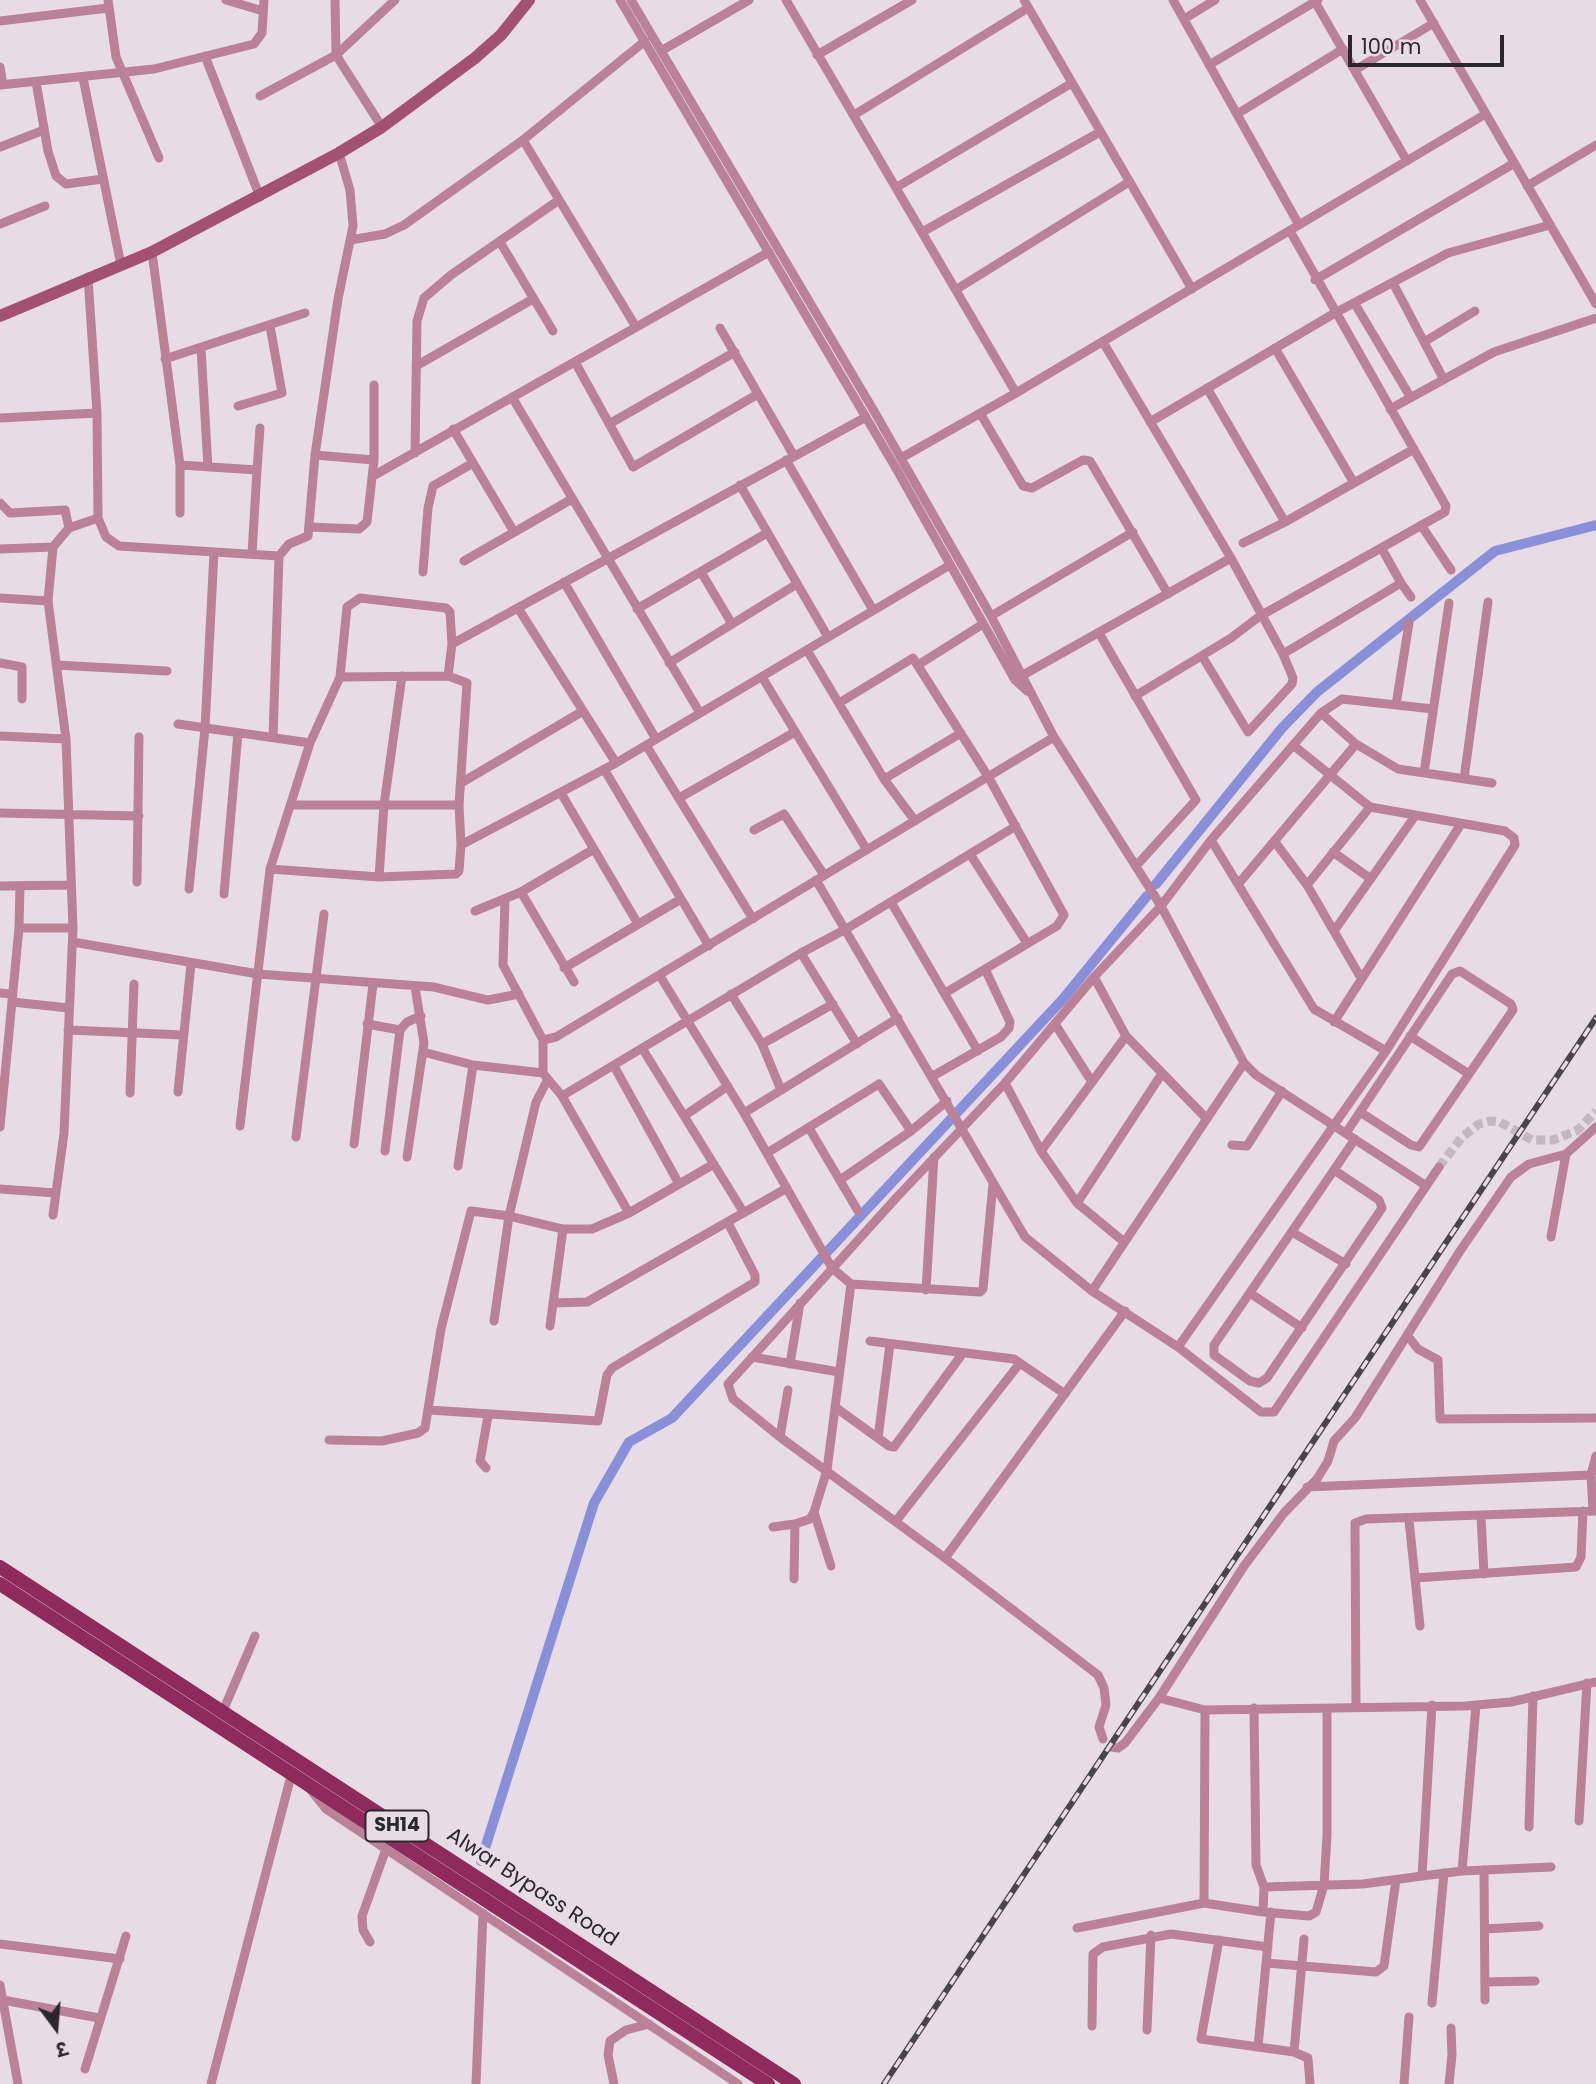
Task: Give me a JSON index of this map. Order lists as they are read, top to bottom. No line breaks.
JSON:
{"streets":{"main road":["SH14","Alwar Bypass Road"]},"scale_bar":"100 m","north":"bottom"}
